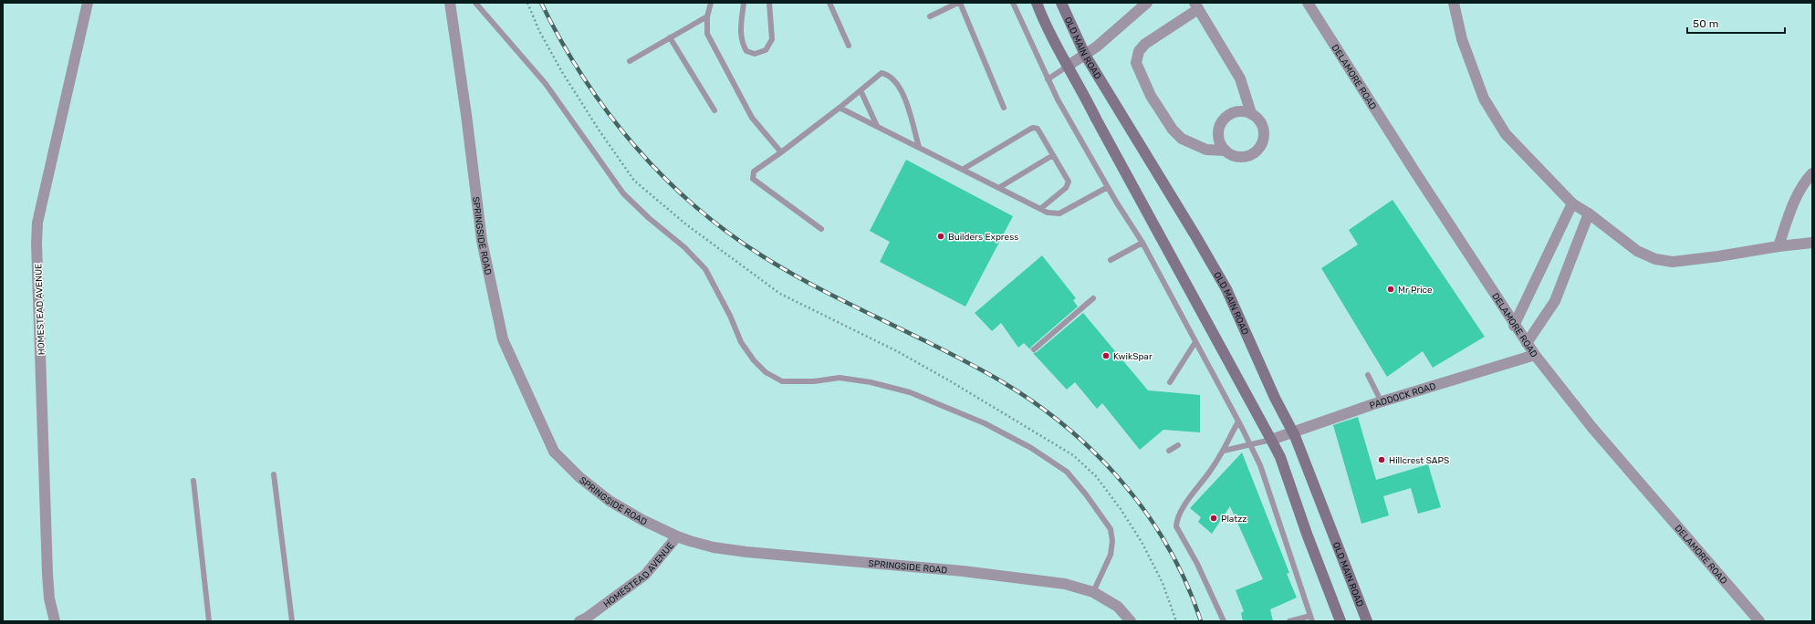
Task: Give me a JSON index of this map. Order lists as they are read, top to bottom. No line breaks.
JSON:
{"streets":{"main road":["OLD MAIN ROAD"],"street":["DELAMORE ROAD","SPRINGSIDE ROAD","HOMESTEAD AVENUE","PADDOCK ROAD"]},"crossings":[["OLD MAIN ROAD","PADDOCK ROAD"],["DELAMORE ROAD","PADDOCK ROAD"],["SPRINGSIDE ROAD","HOMESTEAD AVENUE"]],"places":["Builders Express","Mr Price","KwikSpar","Hillcrest SAPS","Platzz"],"scale_bar":"50 m"}
